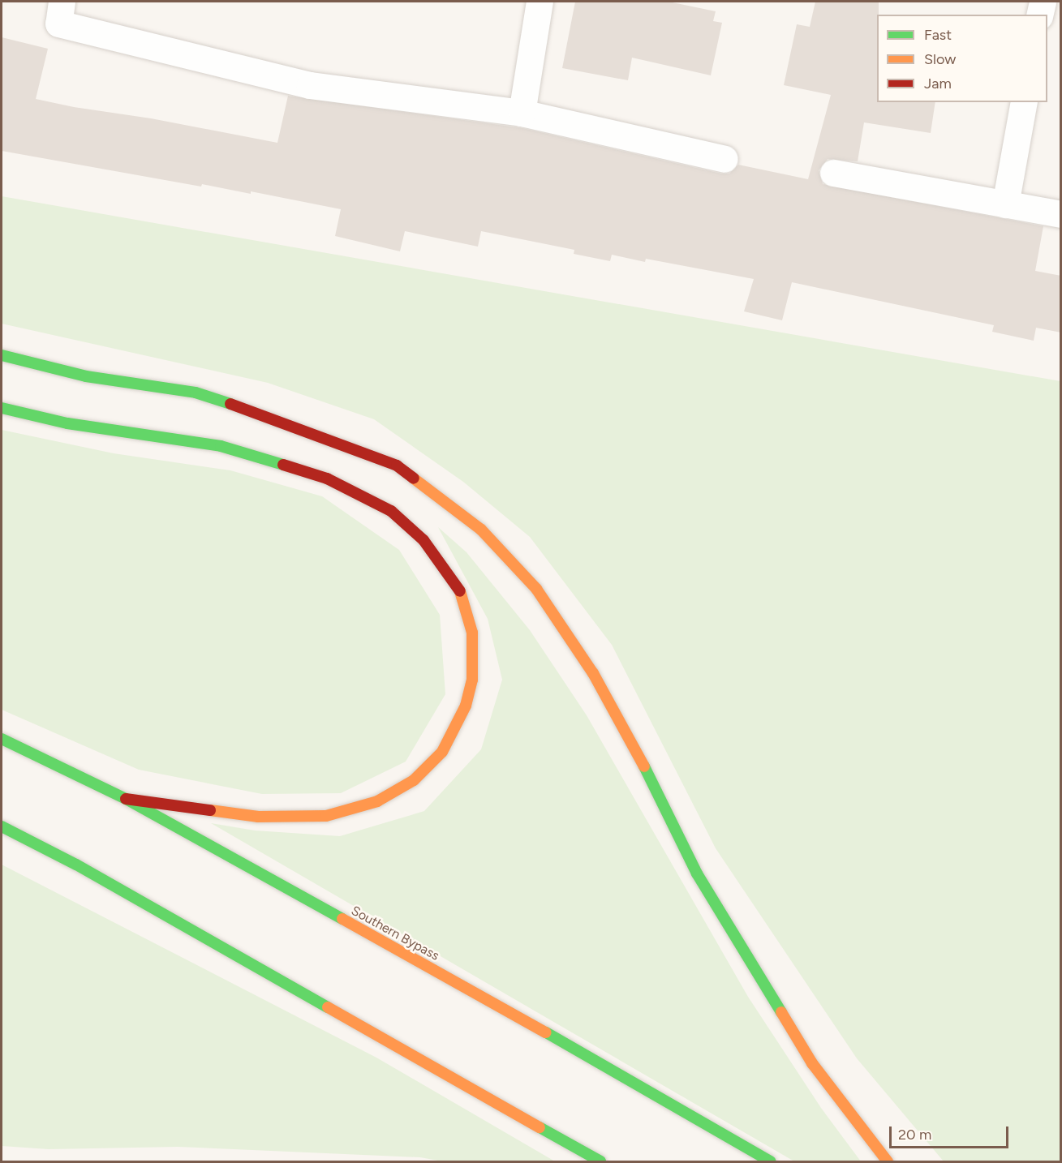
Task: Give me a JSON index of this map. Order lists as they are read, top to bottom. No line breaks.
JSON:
{"streets":{"highway":["Southern Bypass"]},"legend":["Fast","Slow","Jam"],"scale_bar":"20 m"}
